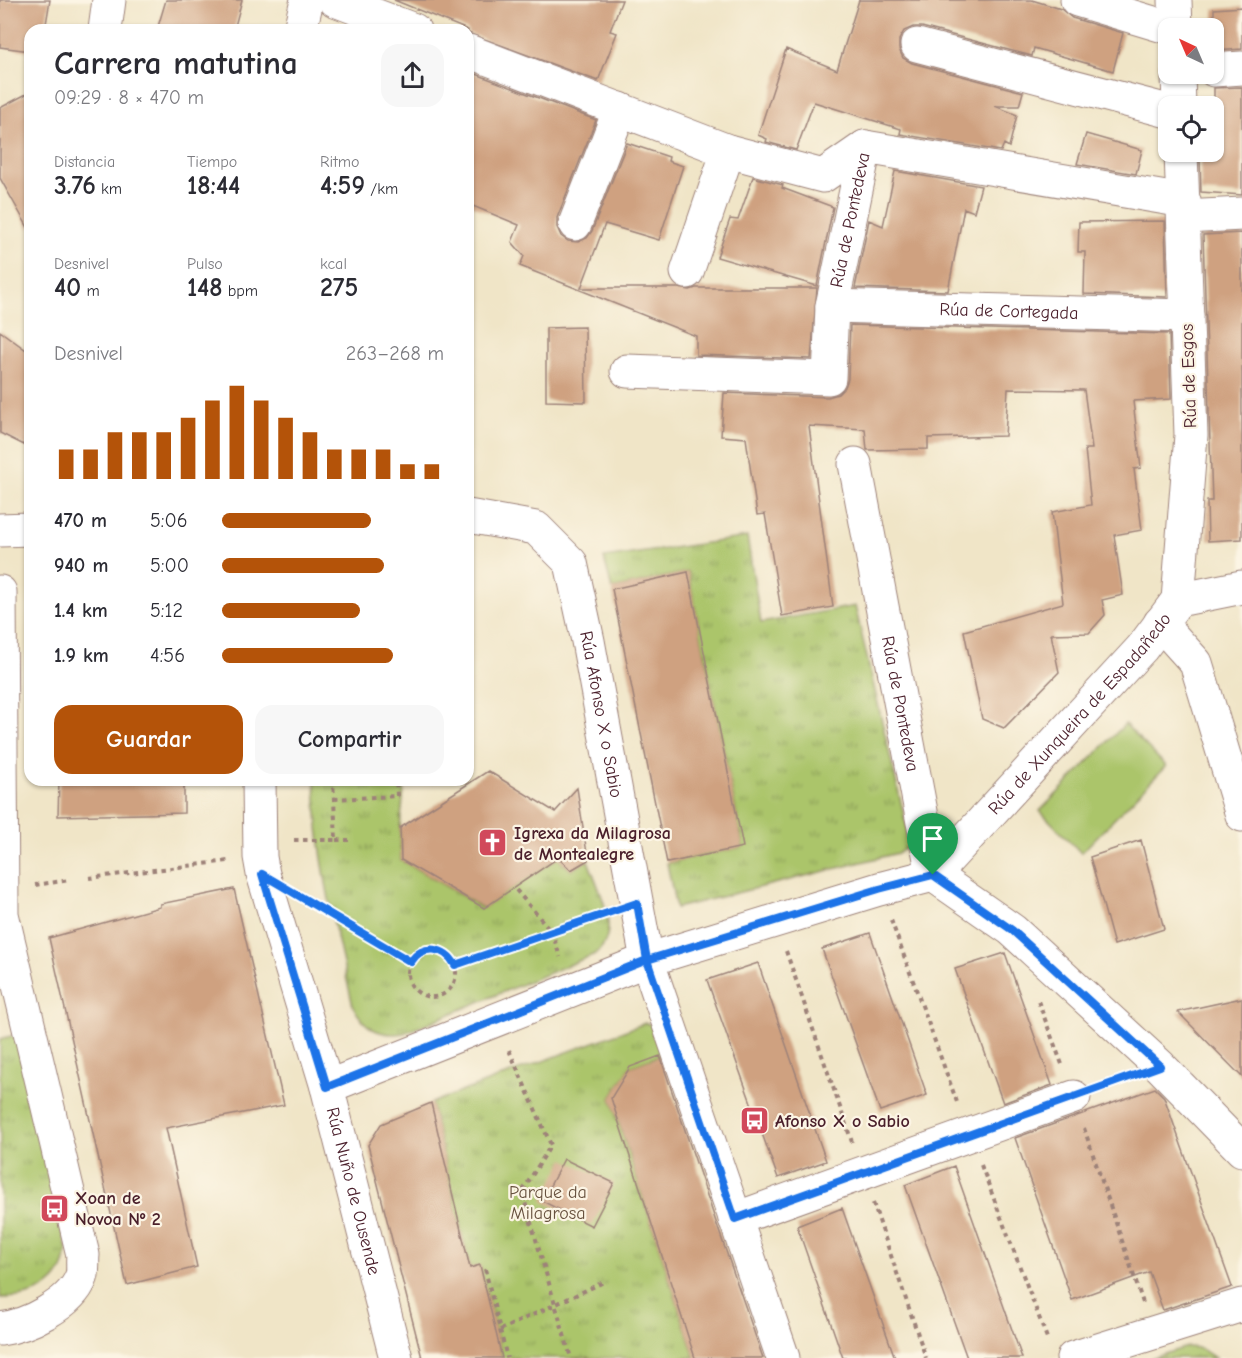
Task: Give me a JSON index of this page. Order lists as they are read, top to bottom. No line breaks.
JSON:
{"streets":{"street":["Rúa de Pontedeva","Rúa de Cortegada","Rúa de Esgos","Rúa de Xunqueira de Espadañedo","Rúa Afonso X o Sabio","Rúa Nuño de Ousende"]},"crossings":[["Rúa de Pontedeva","Rúa de Cortegada"],["Rúa de Pontedeva","Rúa de Esgos"],["Rúa de Pontedeva","Rúa de Xunqueira de Espadañedo"],["Rúa de Cortegada","Rúa de Esgos"],["Rúa de Esgos","Rúa de Xunqueira de Espadañedo"]],"parks":["Parque da Milagrosa"],"places":{"church":["Igrexa da Milagrosa de Montealegre"],"bus stop":["Afonso X o Sabio","Xoan de Novoa Nº 2"]},"north":"top left","page":{"heading":["Carrera matutina","09:29 · 8 × 470 m"],"stats":[["Distancia","3.76 km"],["Tiempo","18:44"],["Ritmo","4:59 /km"],["Desnivel","40 m"],["Pulso","148 bpm"],["kcal","275"]],"chart":["Desnivel","263–268 m"],"list":[{"name":"470 m","note":"5:06"},{"name":"940 m","note":"5:00"},{"name":"1.4 km","note":"5:12"},{"name":"1.9 km","note":"4:56"}],"buttons":["Guardar","Compartir"]}}
